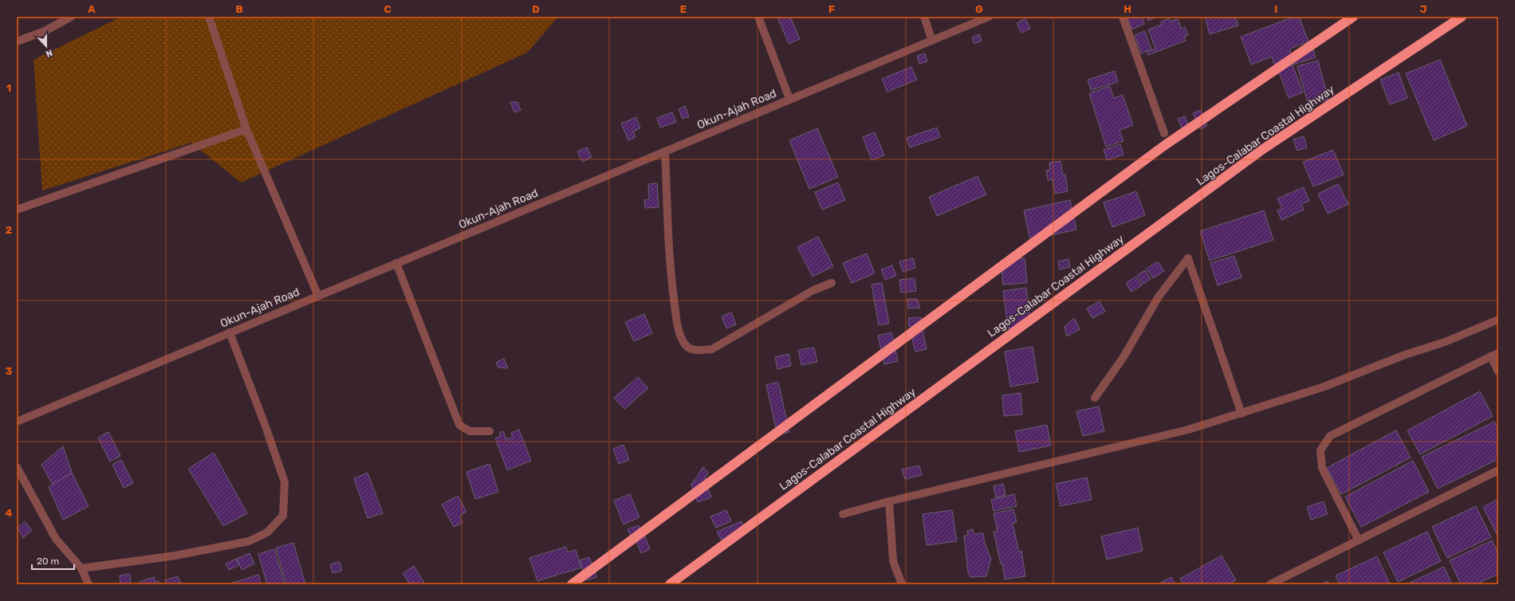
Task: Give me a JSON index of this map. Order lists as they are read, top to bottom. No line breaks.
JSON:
{"streets":{"highway":["Lagos-Calabar Coastal Highway"],"street":["Okun-Ajah Road"]},"scale_bar":"20 m","north":"bottom","grid":{"columns":["A","B","C","D","E","F","G","H","I","J"],"rows":["1","2","3","4"]}}
